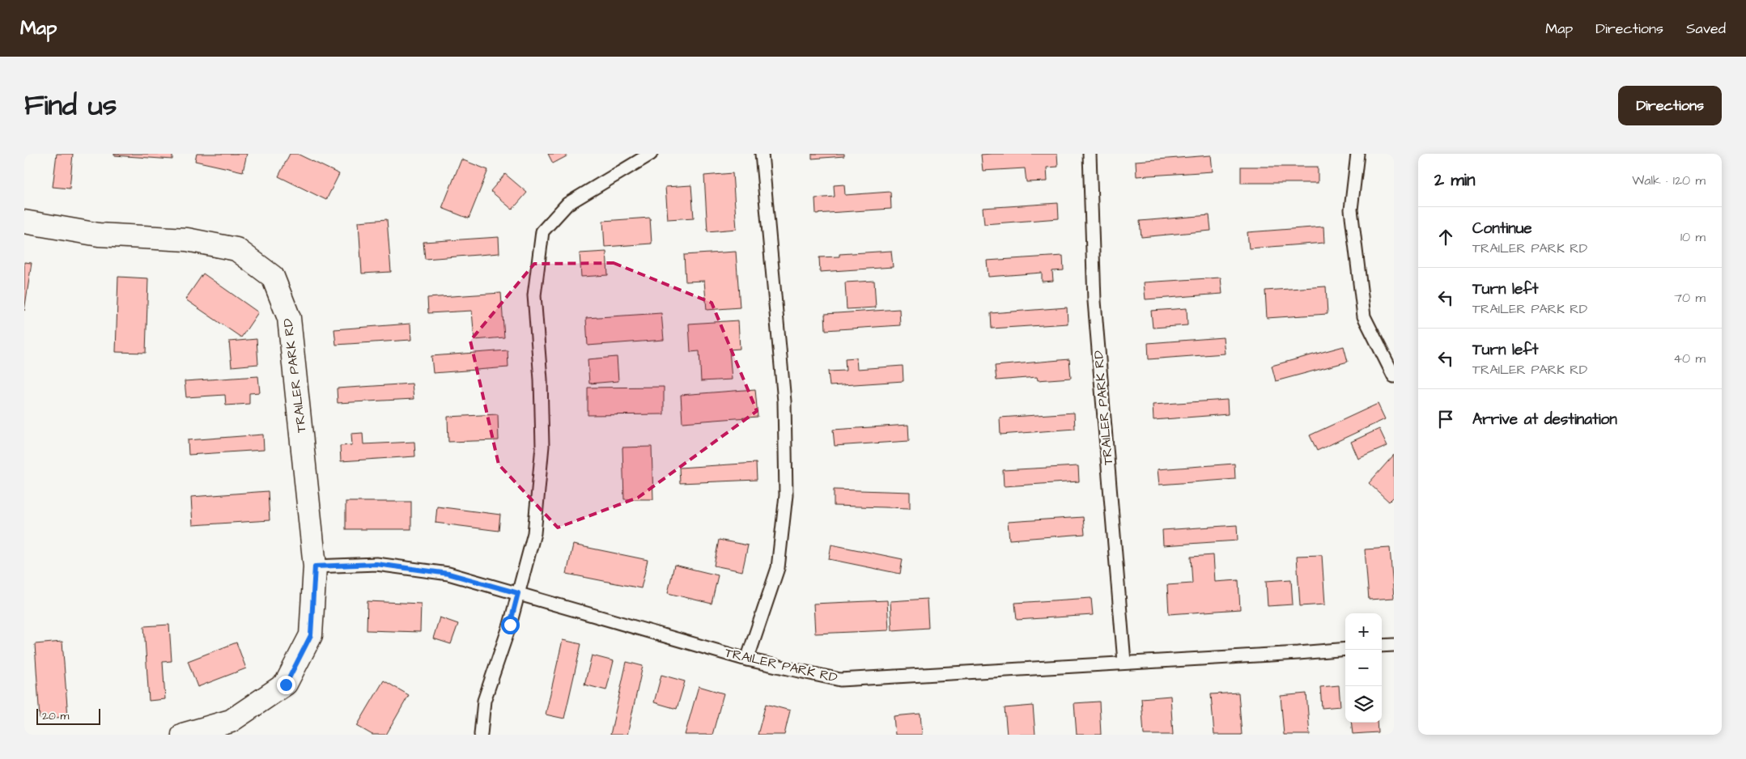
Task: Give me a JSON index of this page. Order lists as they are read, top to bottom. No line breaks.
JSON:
{"streets":{"street":["TRAILER PARK RD"]},"scale_bar":"20 m","page":{"header":"Map","nav":["Map","Directions","Saved"],"title":"Find us","buttons":"Directions","heading":["2 min","Walk · 120 m"],"list":[["Continue","TRAILER PARK RD","10 m"],["Turn left","TRAILER PARK RD","70 m"],["Turn left","TRAILER PARK RD","40 m"],"Arrive at destination"],"map_buttons":["+","−"],"scale":"20 m"}}
